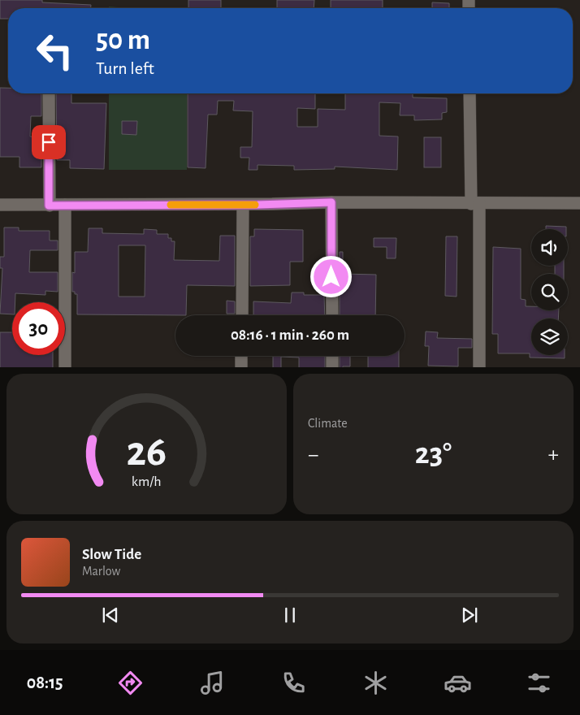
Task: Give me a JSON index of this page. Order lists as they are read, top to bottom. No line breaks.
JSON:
{"page":{"turn":["50 m","Turn left"],"limit":"30","trip":"08:16 · 1 min · 260 m","tile":"Climate","heat":["−","23°","+"],"song":["Slow Tide","Marlow"],"tabs":"08:15","gauge":["26","km/h"]}}
